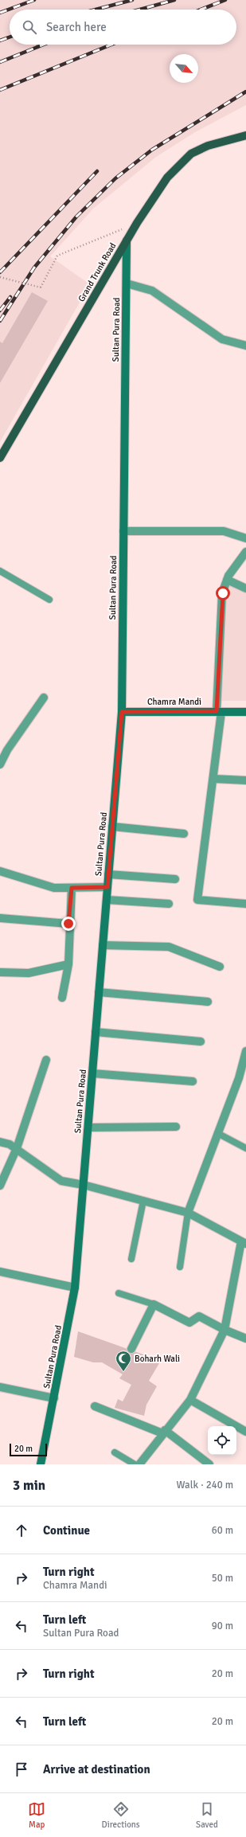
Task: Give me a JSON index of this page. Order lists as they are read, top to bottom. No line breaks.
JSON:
{"streets":{"main road":["Grand Trunk Road","Sultan Pura Road","Chamra Mandi"]},"crossings":[["Grand Trunk Road","Sultan Pura Road"],["Sultan Pura Road","Chamra Mandi"]],"places":{"mosque":["Boharh Wali"]},"scale_bar":"20 m","north":"bottom right","page":{"search":"Search here","scale":"20 m","heading":["3 min","Walk · 240 m"],"list":[["Continue","60 m"],["Turn right","Chamra Mandi","50 m"],["Turn left","Sultan Pura Road","90 m"],["Turn right","20 m"],["Turn left","20 m"],"Arrive at destination"],"nav":["Map","Directions","Saved"]}}
